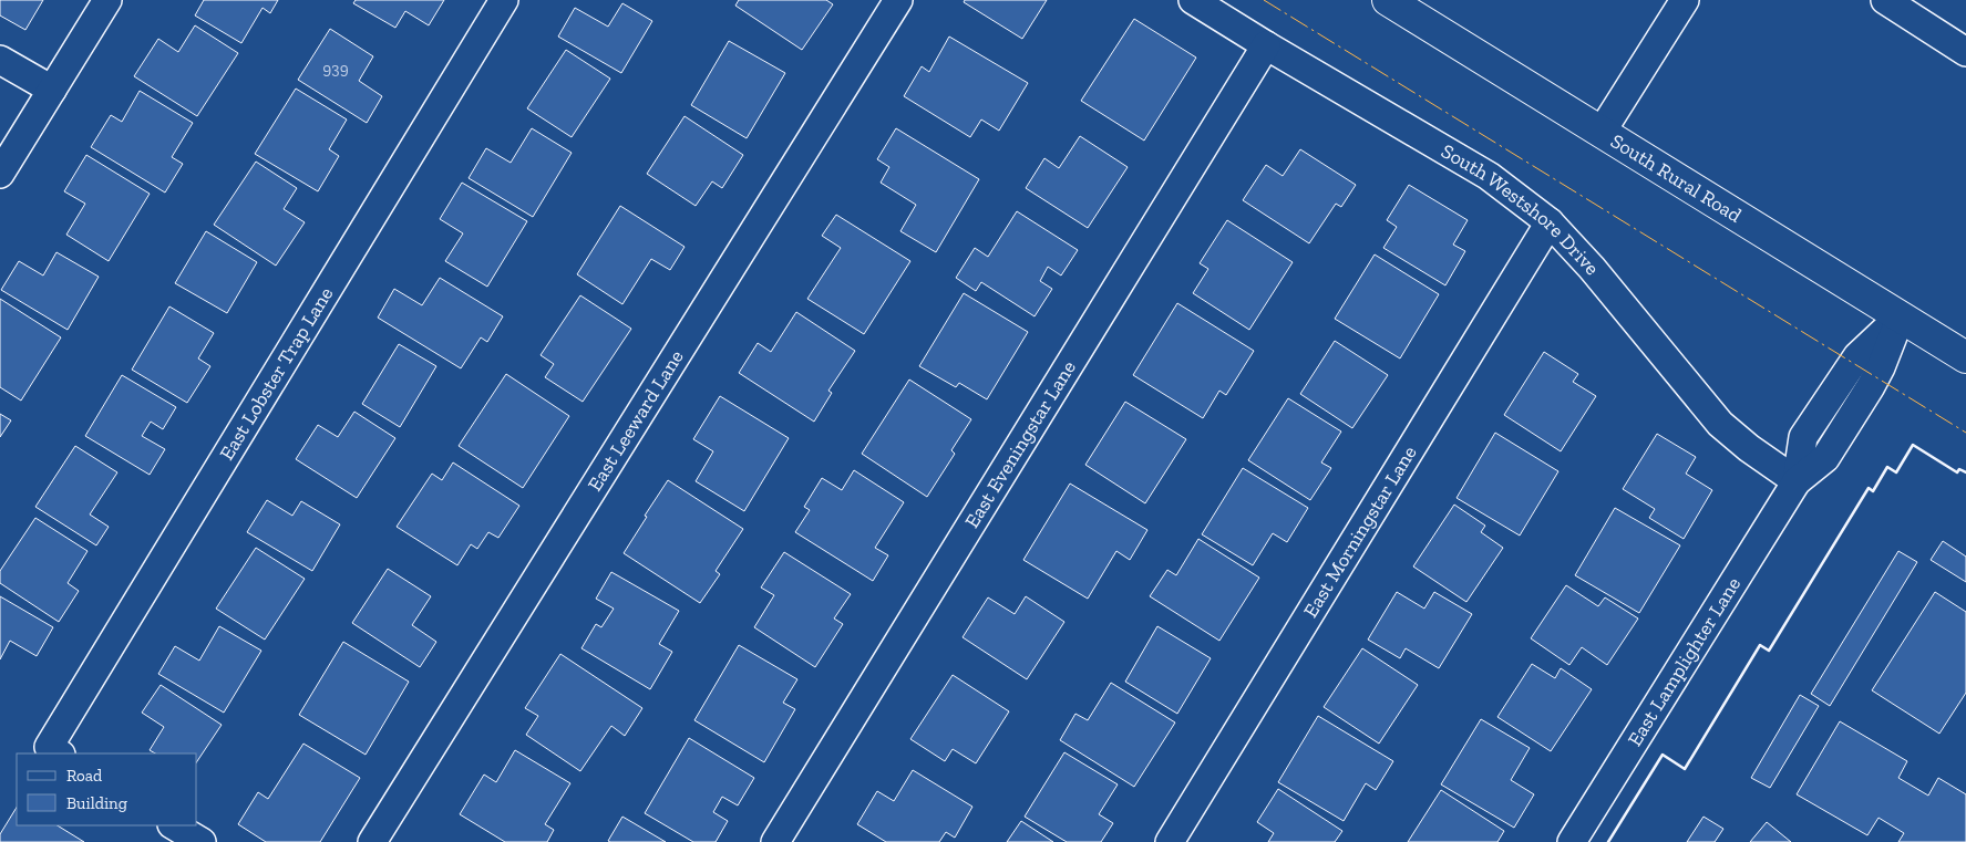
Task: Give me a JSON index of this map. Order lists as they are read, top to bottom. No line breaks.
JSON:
{"streets":{"main road":["South Rural Road"],"street":["South Westshore Drive","East Lobster Trap Lane","East Leeward Lane","East Eveningstar Lane","East Morningstar Lane","East Lamplighter Lane"]},"crossings":[["South Rural Road","East Lamplighter Lane"],["South Westshore Drive","East Eveningstar Lane"],["South Westshore Drive","East Morningstar Lane"],["South Westshore Drive","East Lamplighter Lane"]],"house_numbers":["939"],"legend":["Road","Building"]}
